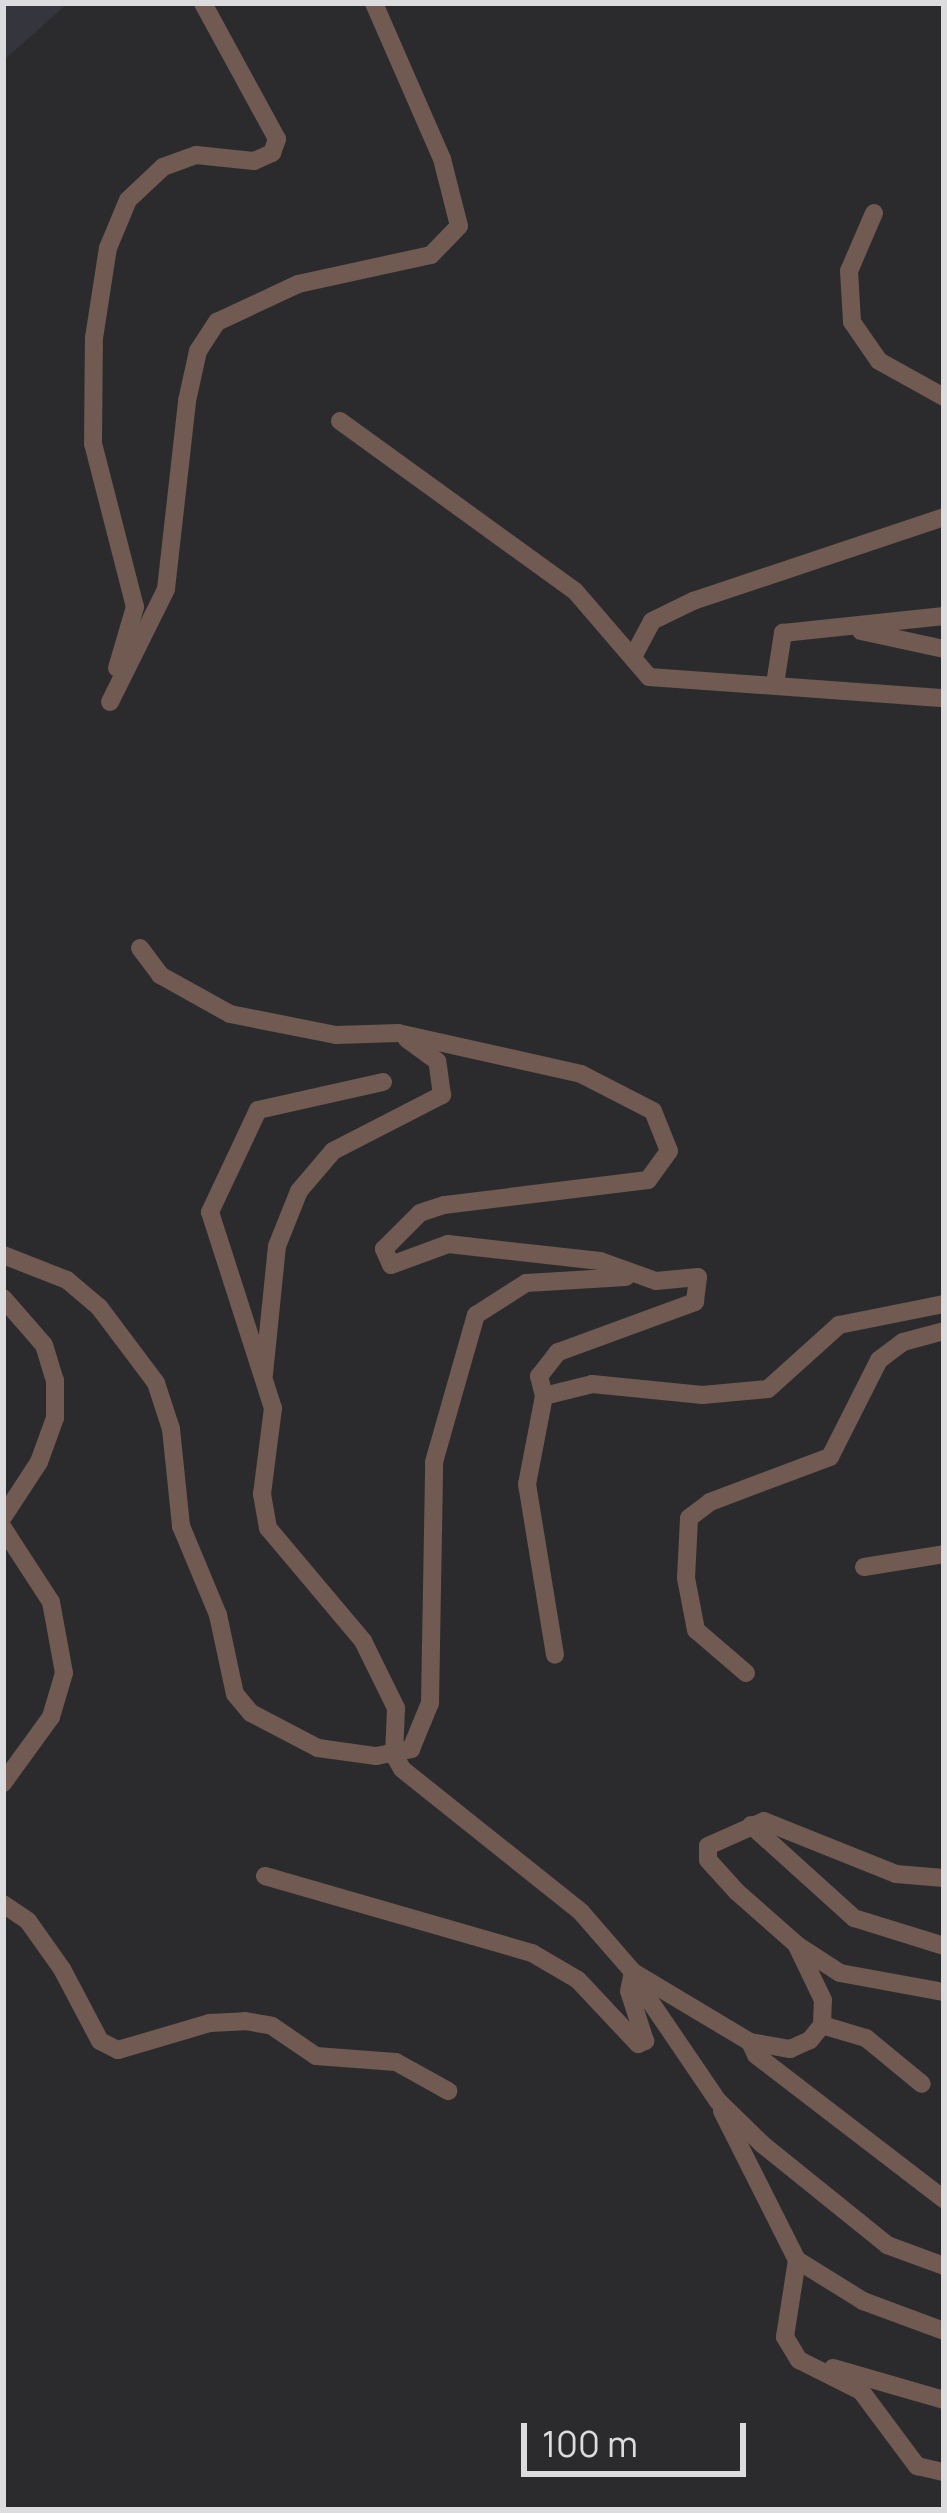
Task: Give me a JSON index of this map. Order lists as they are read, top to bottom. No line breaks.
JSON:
{"scale_bar":"100 m"}
